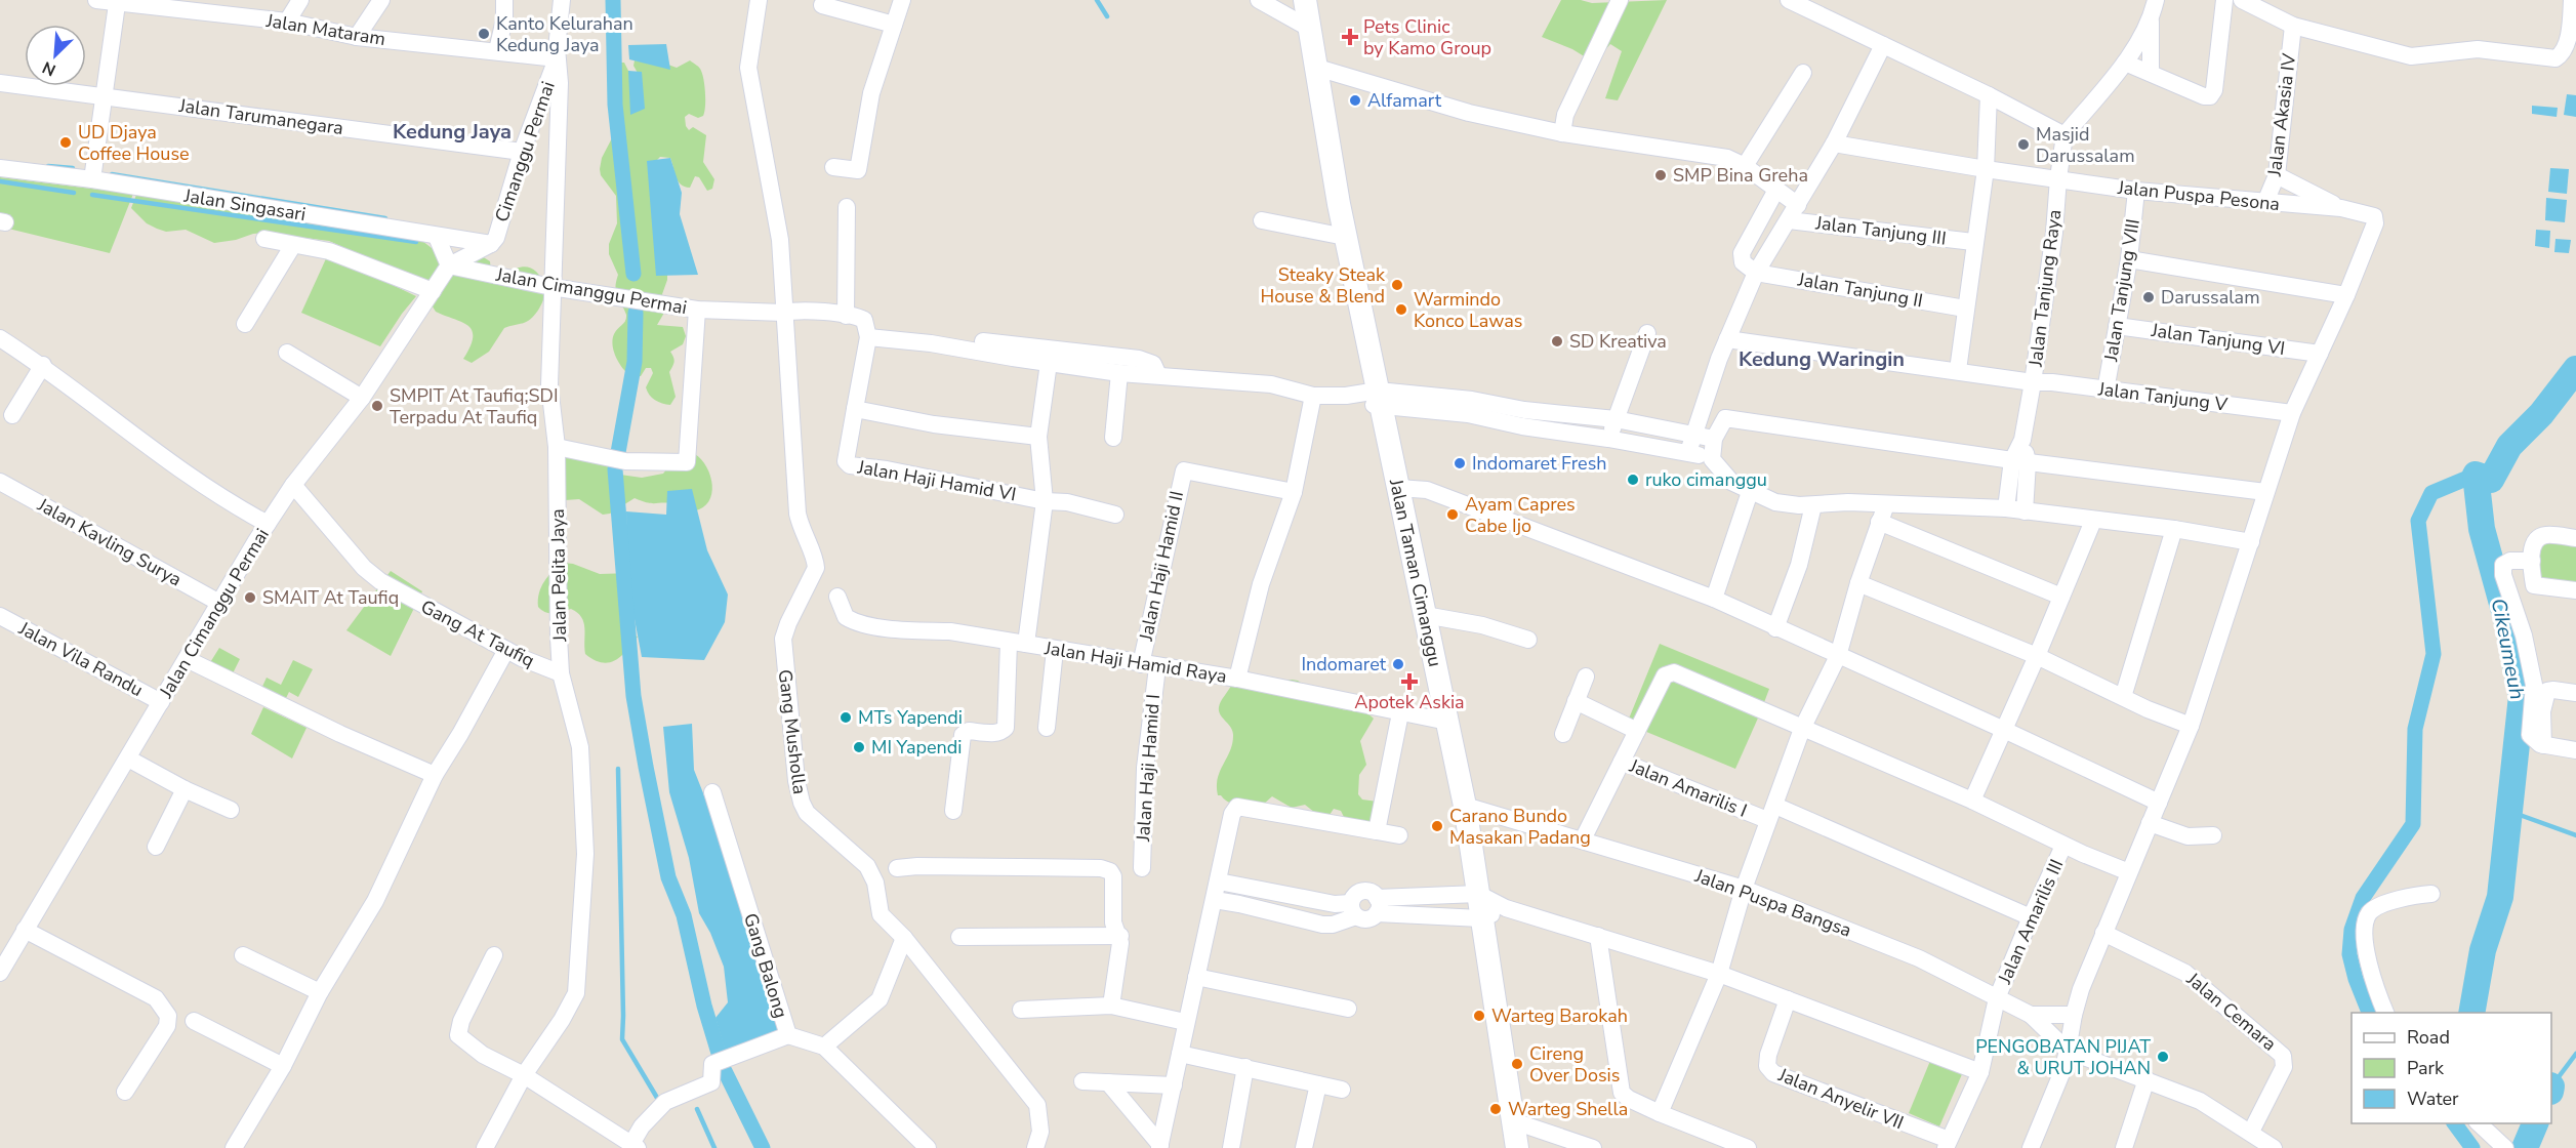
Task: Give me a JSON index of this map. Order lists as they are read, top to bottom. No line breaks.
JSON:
{"streets":{"street":["Jalan Mataram","Jalan Akasia IV","Jalan Tarumanegara","Cimanggu Permai","Jalan Puspa Pesona","Jalan Singasari","Jalan Tanjung III","Jalan Tanjung Raya","Jalan Tanjung II","Jalan Tanjung VIII","Jalan Cimanggu Permai","Jalan Tanjung VI","Jalan Tanjung V","Jalan Haji Hamid VI","Jalan Kavling Surya","Jalan Haji Hamid II","Jalan Taman Cimanggu","Jalan Pelita Jaya","Gang At Taufiq","Jalan Vila Randu","Jalan Haji Hamid Raya","Gang Musholla","Jalan Haji Hamid I","Jalan Amarilis I","Jalan Puspa Bangsa","Jalan Amarilis III","Gang Balong","Jalan Cemara","Jalan Anyelir VII"]},"crossings":[["Jalan Mataram","Cimanggu Permai"],["Jalan Mataram","Jalan Pelita Jaya"],["Jalan Akasia IV","Jalan Puspa Pesona"],["Jalan Tarumanegara","Cimanggu Permai"],["Cimanggu Permai","Jalan Singasari"],["Cimanggu Permai","Jalan Cimanggu Permai"],["Cimanggu Permai","Jalan Pelita Jaya"],["Jalan Puspa Pesona","Jalan Tanjung Raya"],["Jalan Puspa Pesona","Jalan Tanjung VIII"],["Jalan Singasari","Jalan Cimanggu Permai"],["Jalan Tanjung Raya","Jalan Tanjung V"],["Jalan Tanjung VIII","Jalan Tanjung VI"],["Jalan Tanjung VIII","Jalan Tanjung V"],["Jalan Cimanggu Permai","Jalan Kavling Surya"],["Jalan Cimanggu Permai","Jalan Pelita Jaya"],["Jalan Cimanggu Permai","Gang At Taufiq"],["Jalan Cimanggu Permai","Jalan Vila Randu"],["Jalan Cimanggu Permai","Gang Musholla"],["Jalan Haji Hamid II","Jalan Haji Hamid Raya"],["Jalan Haji Hamid II","Jalan Haji Hamid I"],["Jalan Taman Cimanggu","Jalan Haji Hamid Raya"],["Jalan Taman Cimanggu","Jalan Puspa Bangsa"],["Jalan Pelita Jaya","Gang At Taufiq"],["Jalan Haji Hamid Raya","Jalan Haji Hamid I"],["Jalan Amarilis I","Jalan Puspa Bangsa"],["Jalan Amarilis I","Jalan Amarilis III"],["Jalan Puspa Bangsa","Jalan Amarilis III"],["Jalan Amarilis III","Jalan Anyelir VII"]],"districts":["Kedung Jaya","Kedung Waringin"],"water":["Cikeumeuh"],"places":{"other":["Kanto Kelurahan Kedung Jaya","Alfamart","UD Djaya Coffee House","Masjid Darussalam","SMP Bina Greha","Steaky Steak House & Blend","Darussalam","Warmindo Konco Lawas","SD Kreativa","SMPIT At Taufiq;SDI Terpadu At Taufiq","Indomaret Fresh","ruko cimanggu","Ayam Capres Cabe Ijo","SMAIT At Taufiq","Indomaret","MTs Yapendi","MI Yapendi","Carano Bundo Masakan Padang","Warteg Barokah","PENGOBATAN PIJAT & URUT JOHAN","Cireng Over Dosis","Warteg Shella"],"health":["Pets Clinic by Kamo Group","Apotek Askia"]},"legend":["Road","Park","Water"],"north":"bottom left"}
